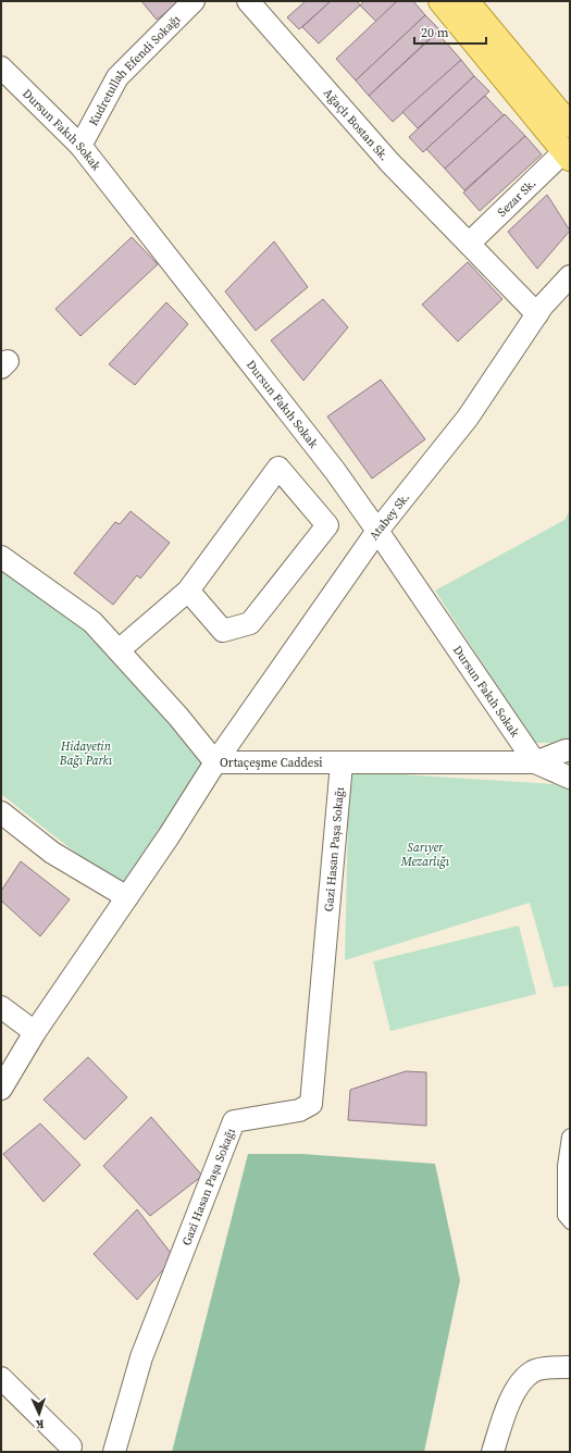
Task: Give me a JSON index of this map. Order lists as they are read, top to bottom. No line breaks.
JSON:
{"streets":{"street":["Kudretullah Efendi Sokağı","Ağaçlı Bostan Sk.","Dursun Fakıh Sokak","Sezar Sk.","Atabey Sk.","Ortaçeşme Caddesi","Gazi Hasan Paşa Sokağı"]},"crossings":[["Kudretullah Efendi Sokağı","Dursun Fakıh Sokak"],["Ağaçlı Bostan Sk.","Sezar Sk."],["Ağaçlı Bostan Sk.","Atabey Sk."],["Dursun Fakıh Sokak","Atabey Sk."],["Dursun Fakıh Sokak","Ortaçeşme Caddesi"],["Atabey Sk.","Ortaçeşme Caddesi"],["Ortaçeşme Caddesi","Gazi Hasan Paşa Sokağı"]],"parks":["Hidayetin Bağı Parkı","Sarıyer Mezarlığı"],"scale_bar":"20 m","north":"bottom"}
